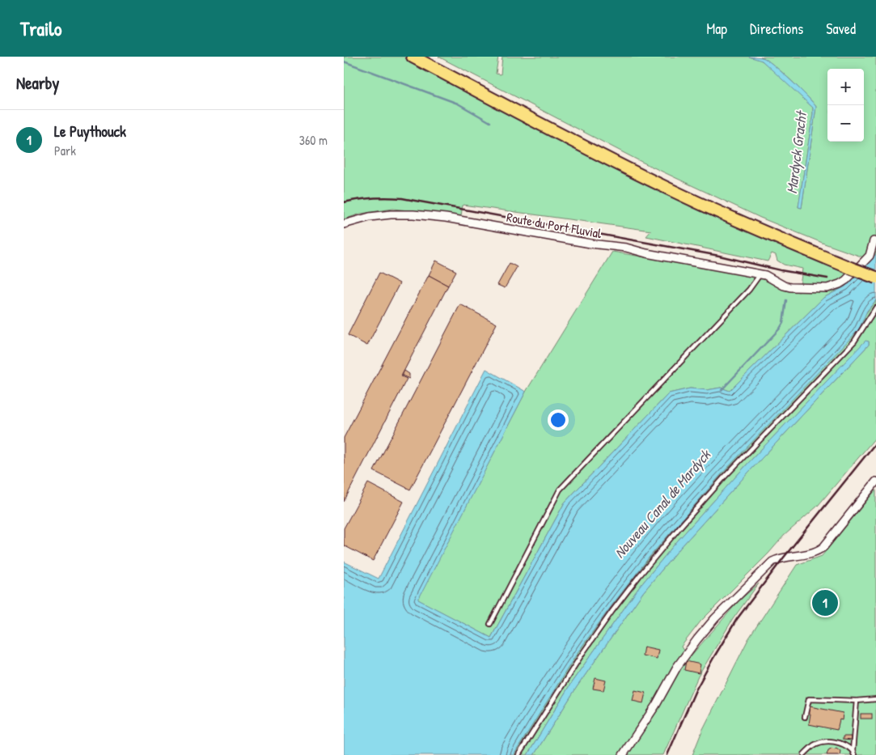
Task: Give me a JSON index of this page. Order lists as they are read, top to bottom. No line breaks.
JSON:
{"streets":{"street":["Route du Port Fluvial"]},"water":["Mardyck Gracht","Nouveau Canal de Mardyck"],"page":{"header":"Trailo","nav":["Map","Directions","Saved"],"heading":"Nearby","map_buttons":["+","−"],"list":[{"mark":"1","name":"Le Puythouck","note":"Park","value":"360 m"}],"pins":"1"}}
